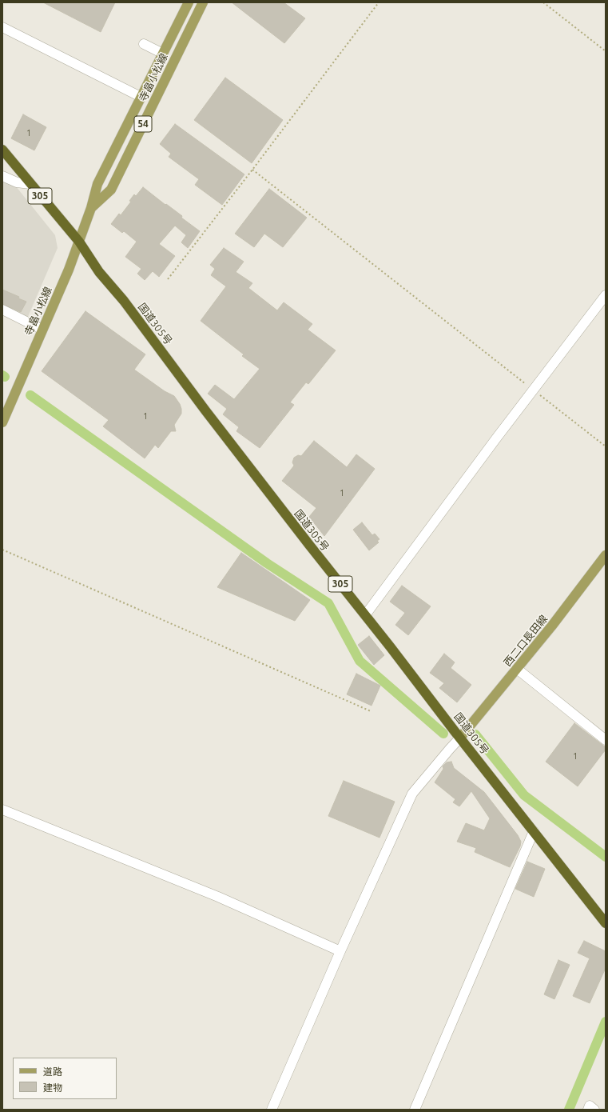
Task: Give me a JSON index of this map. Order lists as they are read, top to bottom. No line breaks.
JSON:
{"streets":{"highway":["305","国道305号"],"main road":["寺畠小松線","54","西二口長田線"]},"crossings":[["寺畠小松線","国道305号"],["国道305号","西二口長田線"]],"house_numbers":["1","1","1","1"],"legend":["道路","建物"]}
